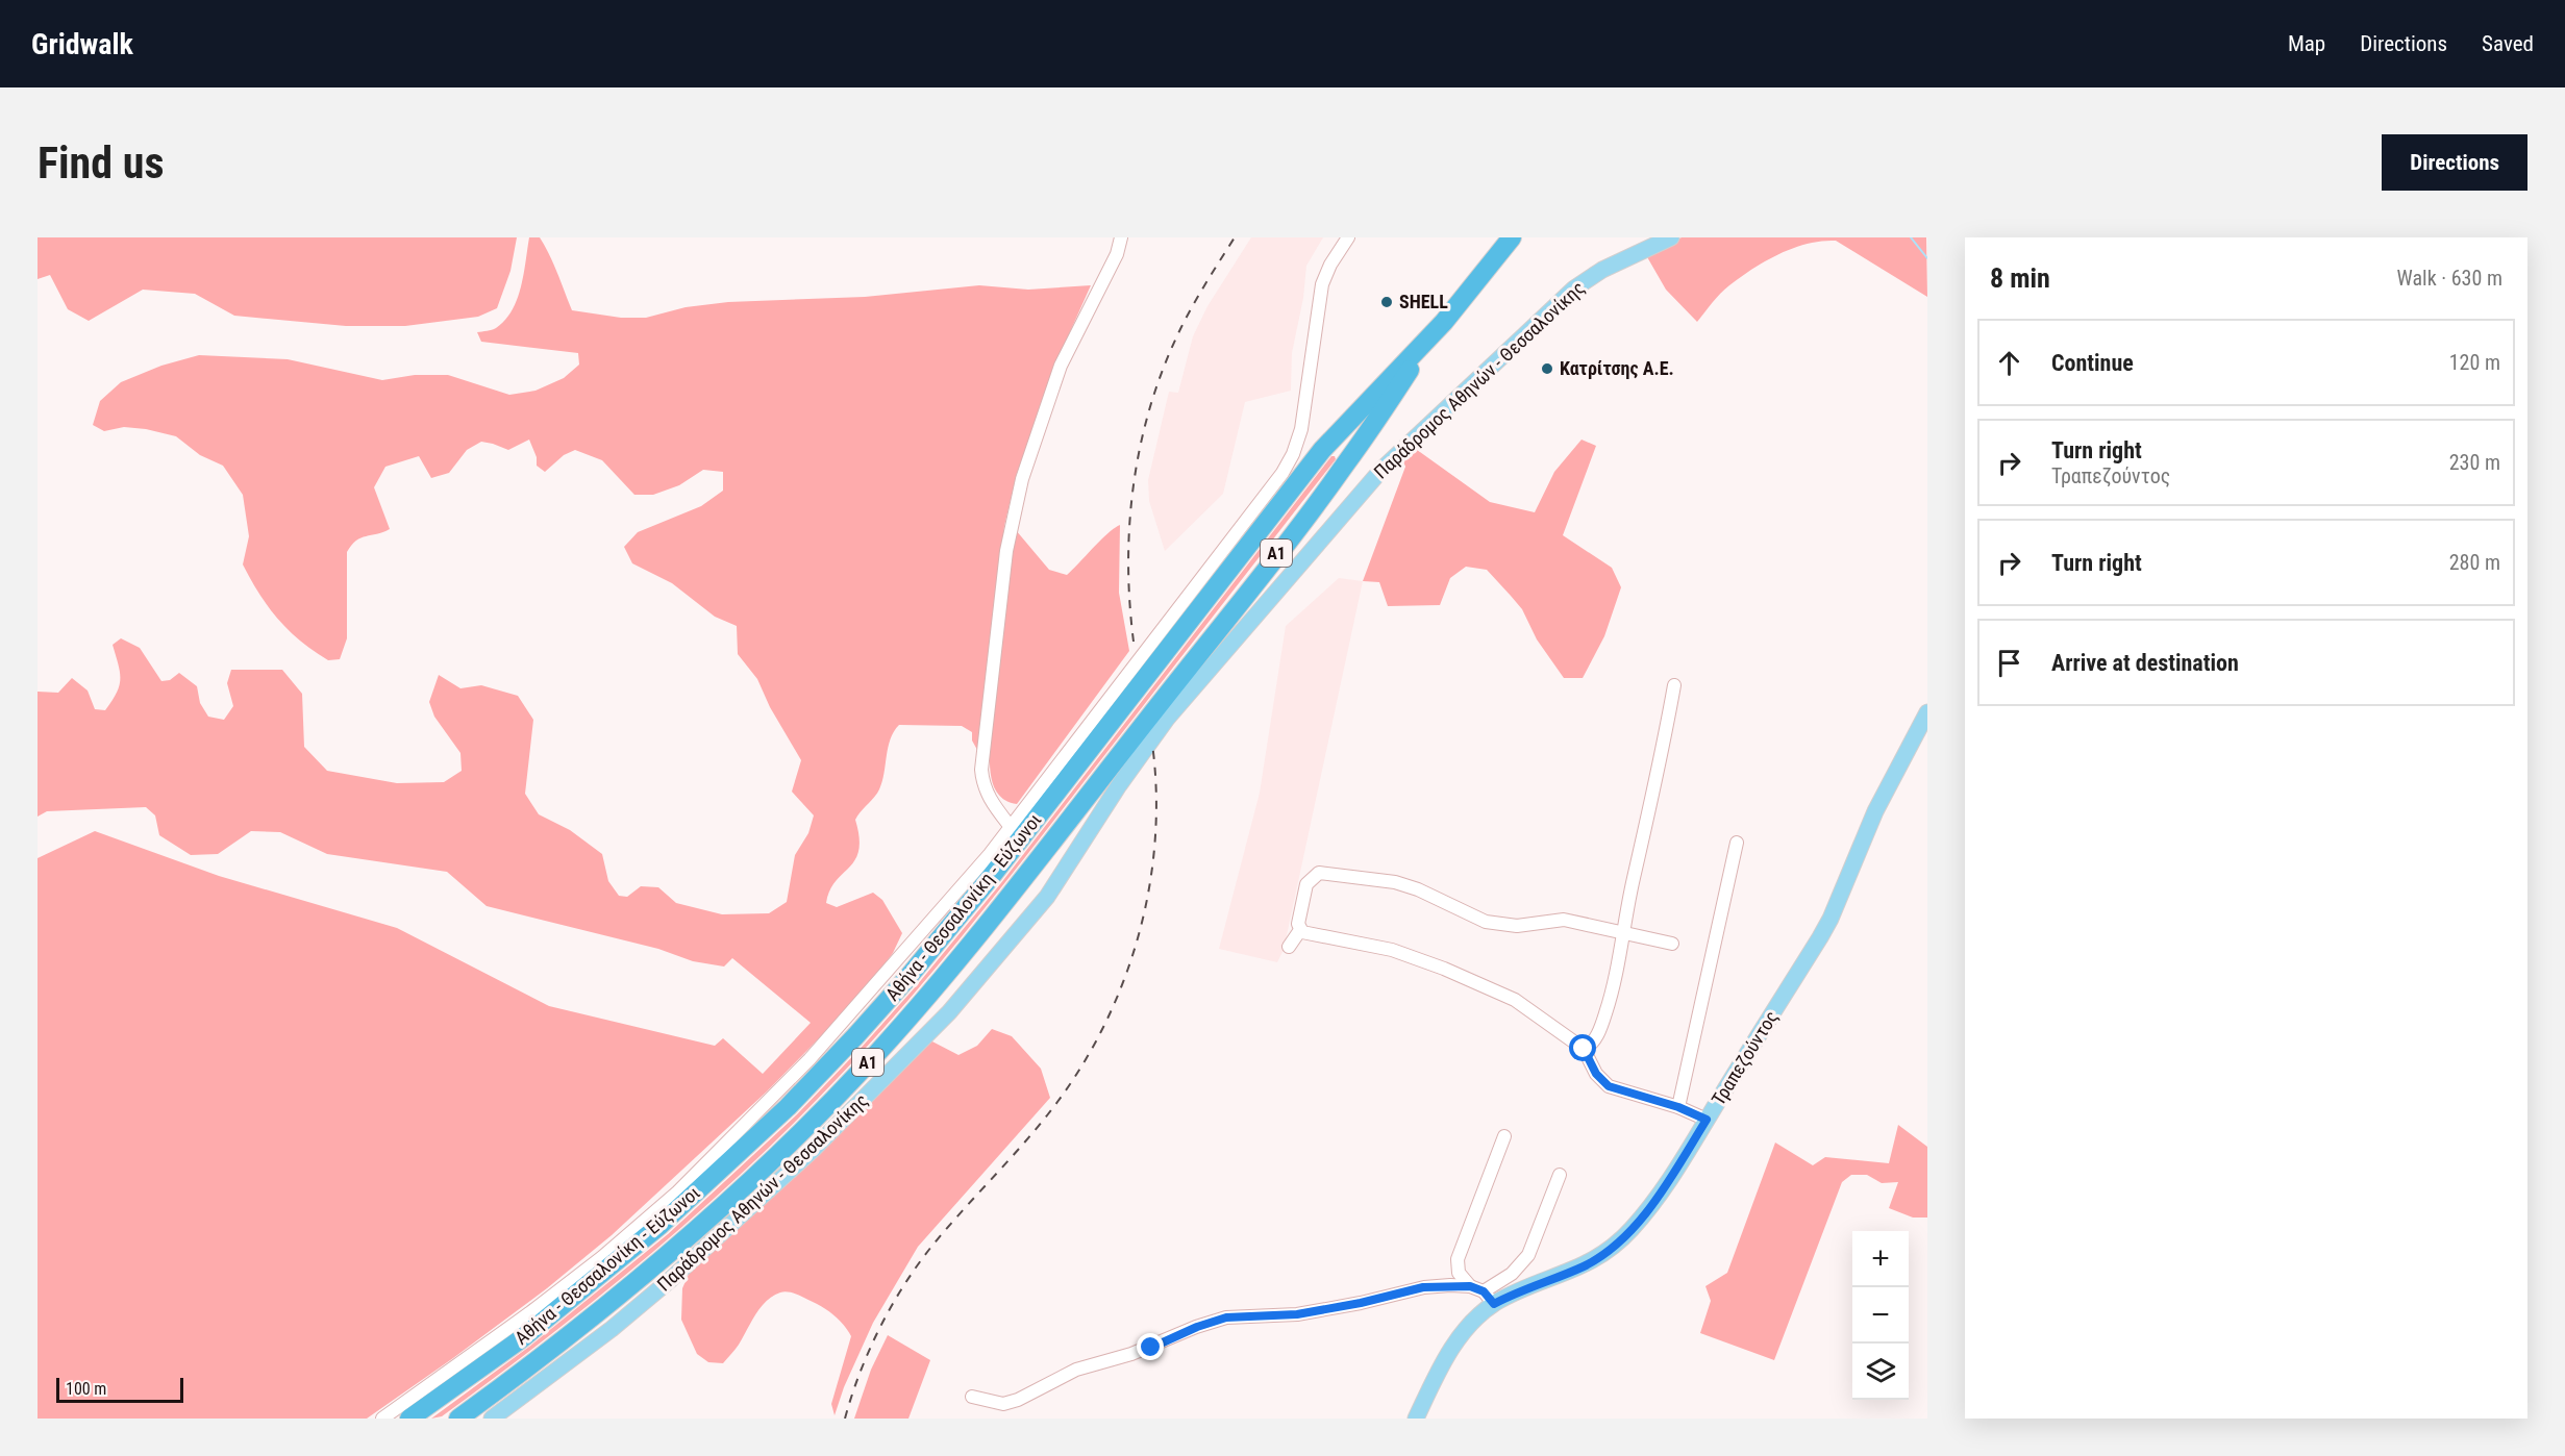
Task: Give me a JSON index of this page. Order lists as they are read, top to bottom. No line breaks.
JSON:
{"streets":{"highway":["Α1","Αθήνα - Θεσσαλονίκη - Εύζωνοι"],"main road":["Παράδρομος Αθηνών - Θεσσαλονίκης","Τραπεζούντος"]},"places":["SHELL","Κατρίτσης Α.Ε."],"scale_bar":"100 m","page":{"header":"Gridwalk","nav":["Map","Directions","Saved"],"buttons":"Directions","title":"Find us","heading":["8 min","Walk · 630 m"],"list":[["Continue","120 m"],["Turn right","Τραπεζούντος","230 m"],["Turn right","280 m"],"Arrive at destination"],"map_buttons":["+","−"],"scale":"100 m"}}
